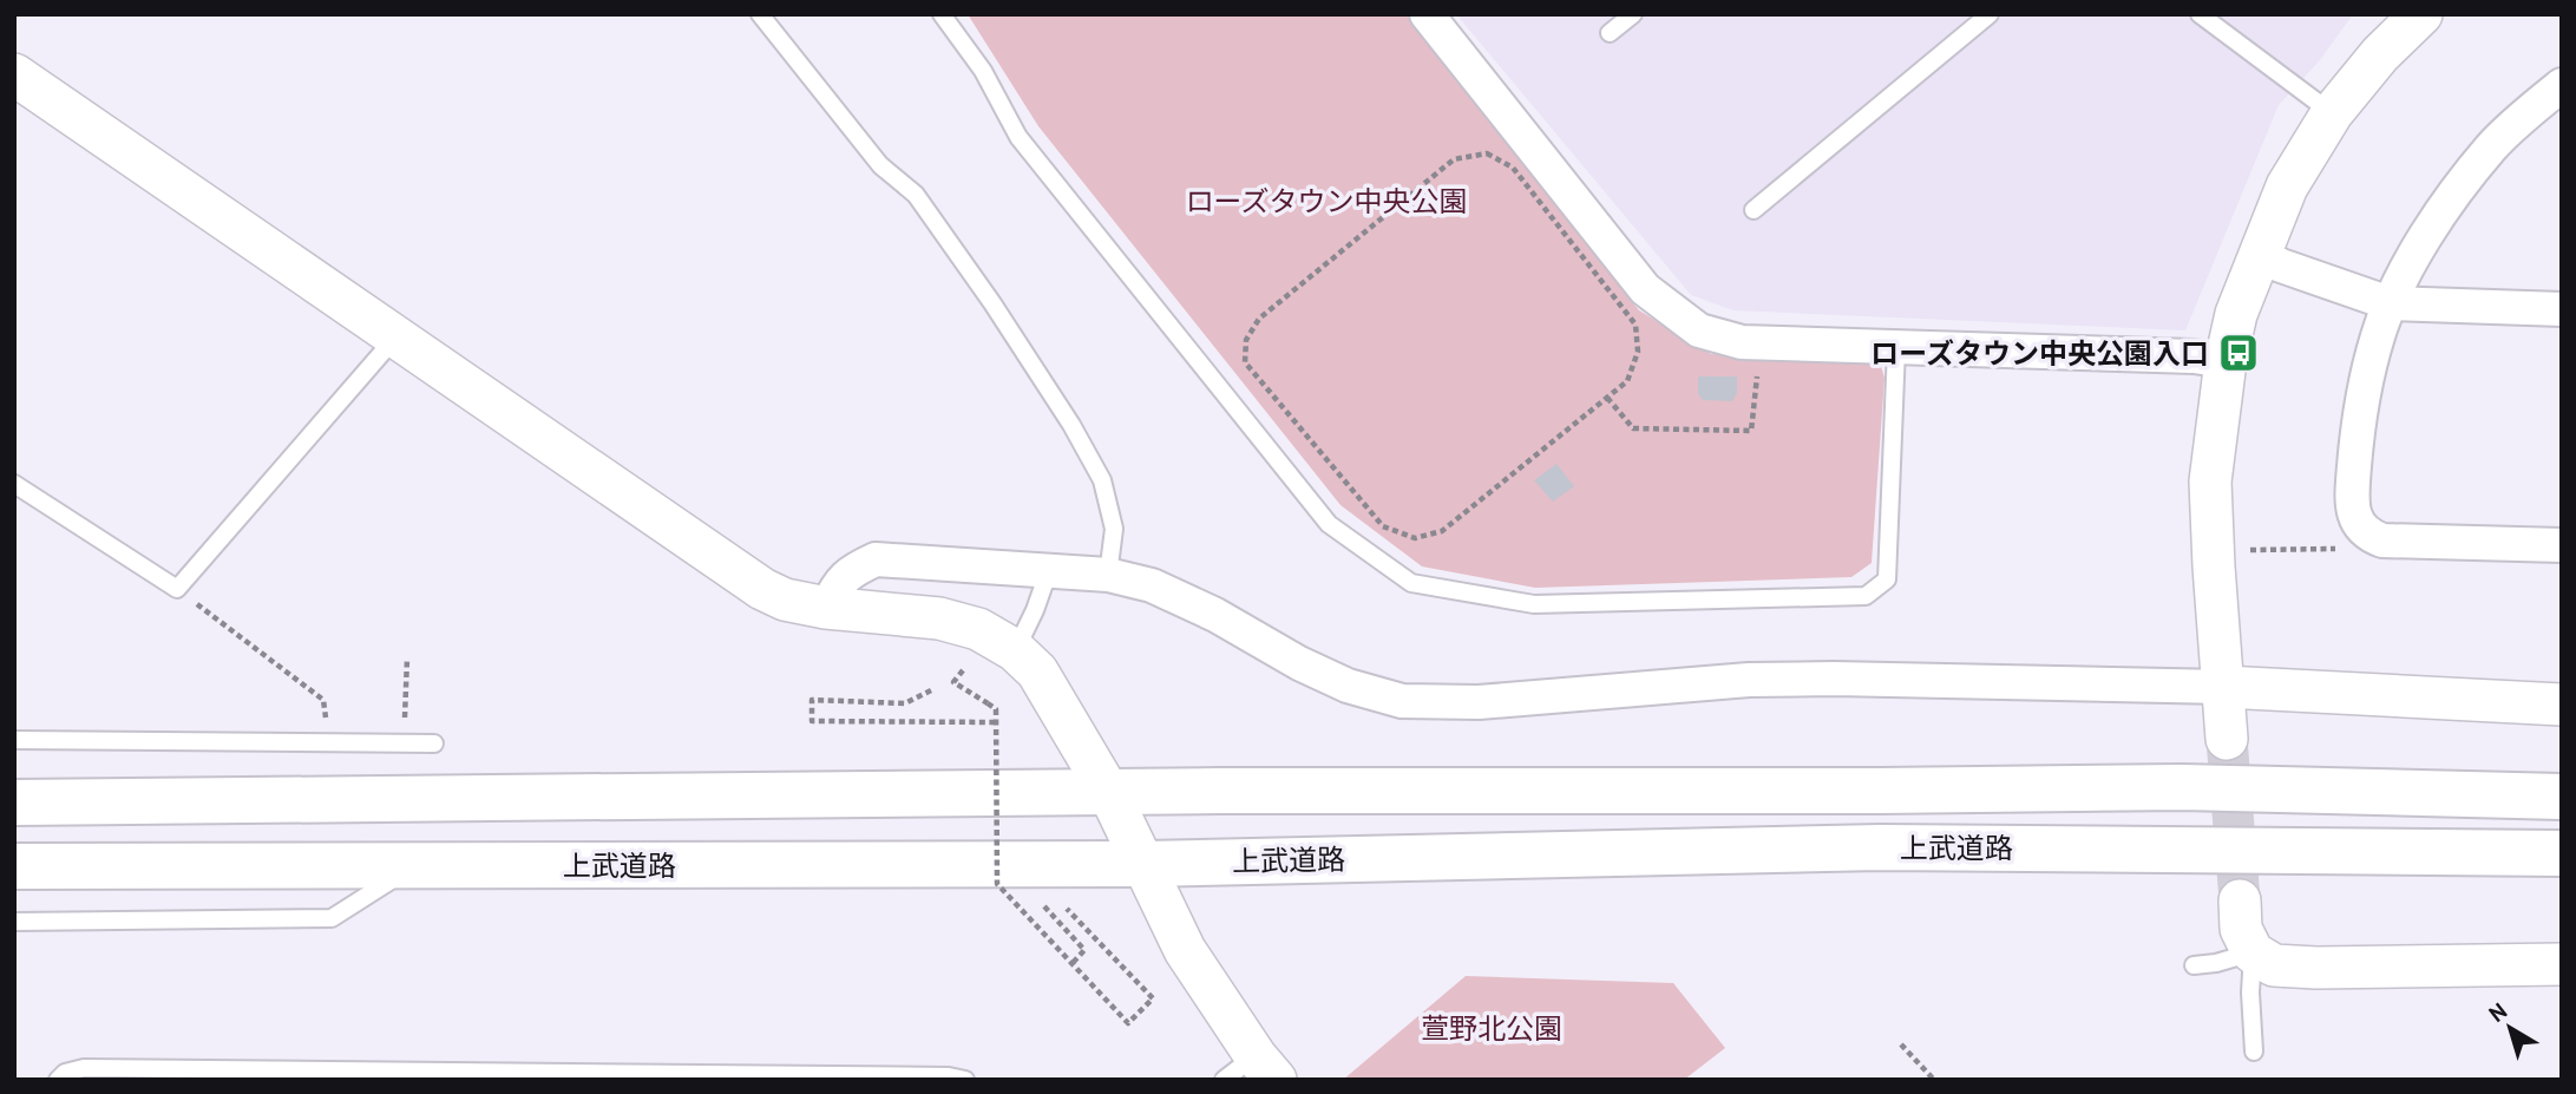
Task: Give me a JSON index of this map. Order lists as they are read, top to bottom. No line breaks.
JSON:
{"streets":{"highway":["上武道路"]},"parks":["ローズタウン中央公園","萱野北公園"],"places":{"bus stop":["ローズタウン中央公園入口"]},"north":"top left"}
